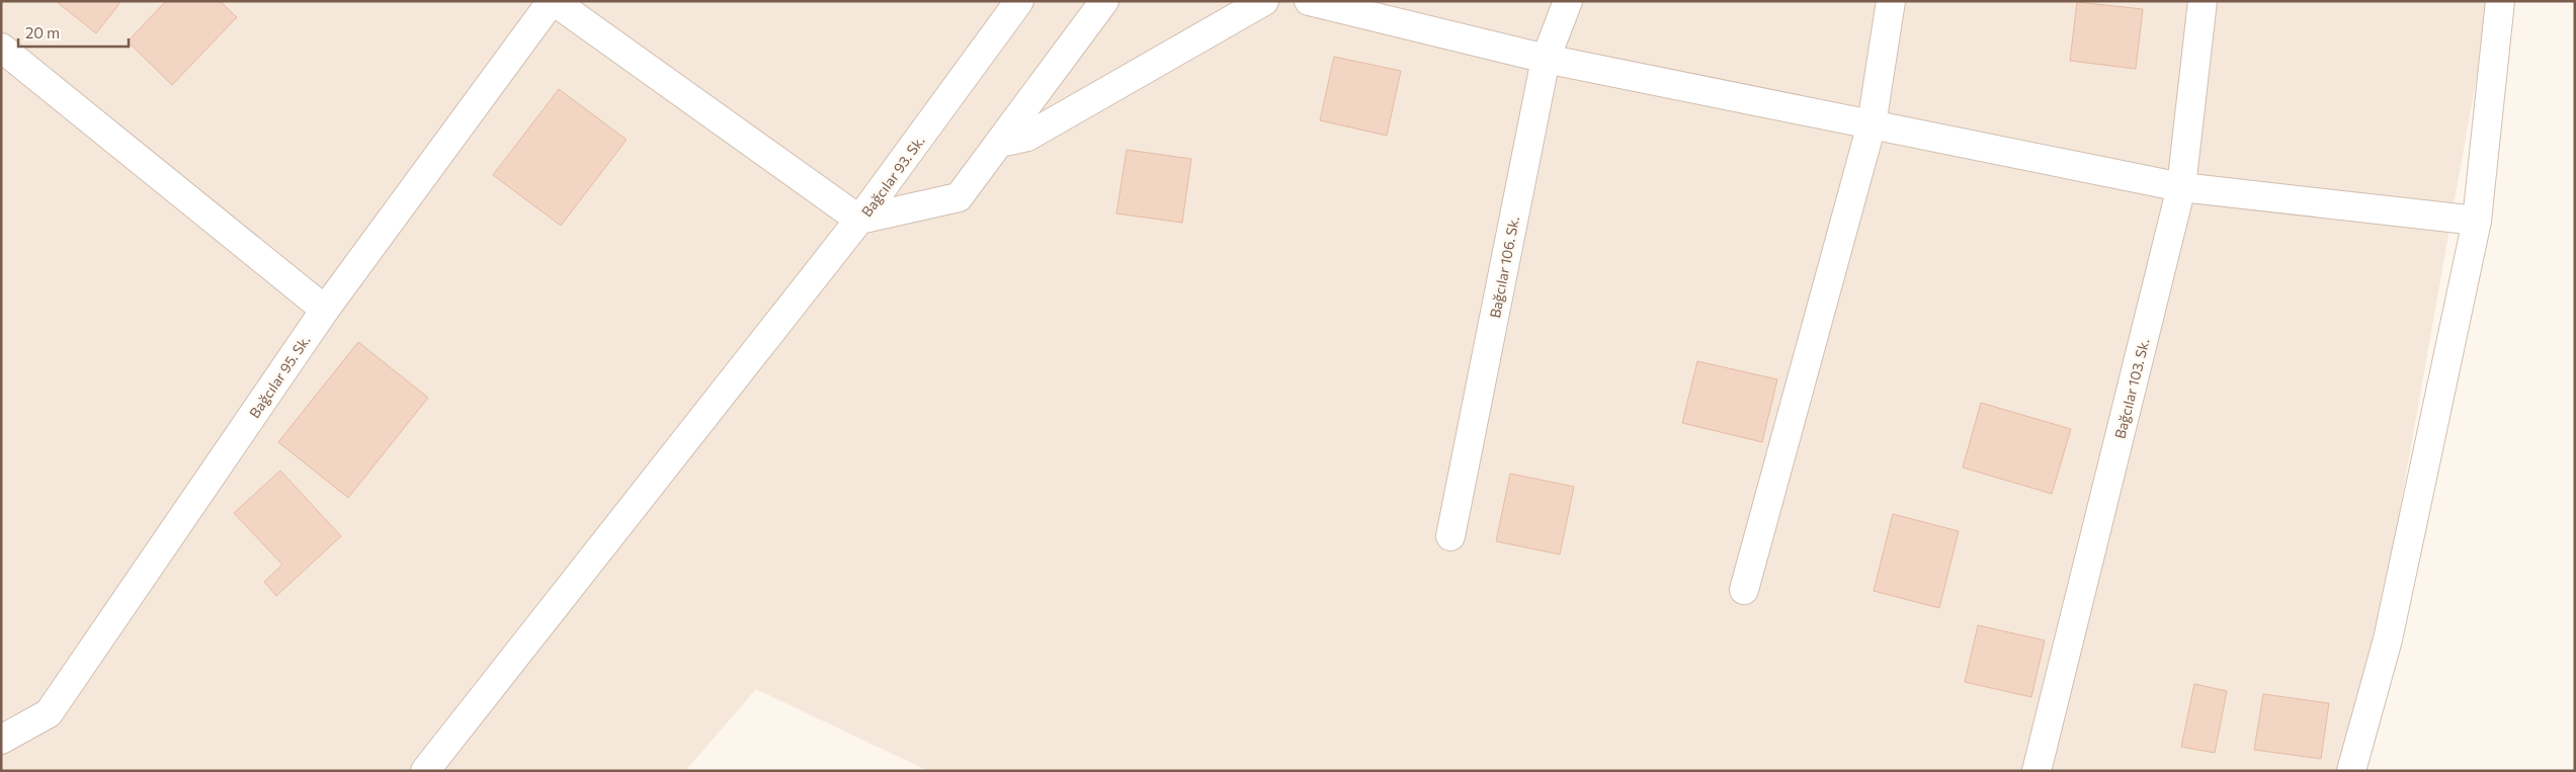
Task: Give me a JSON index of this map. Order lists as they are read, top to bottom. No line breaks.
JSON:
{"streets":{"street":["Bağcılar 93. Sk.","Bağcılar 106. Sk.","Bağcılar 95. Sk.","Bağcılar 103. Sk."]},"scale_bar":"20 m"}
